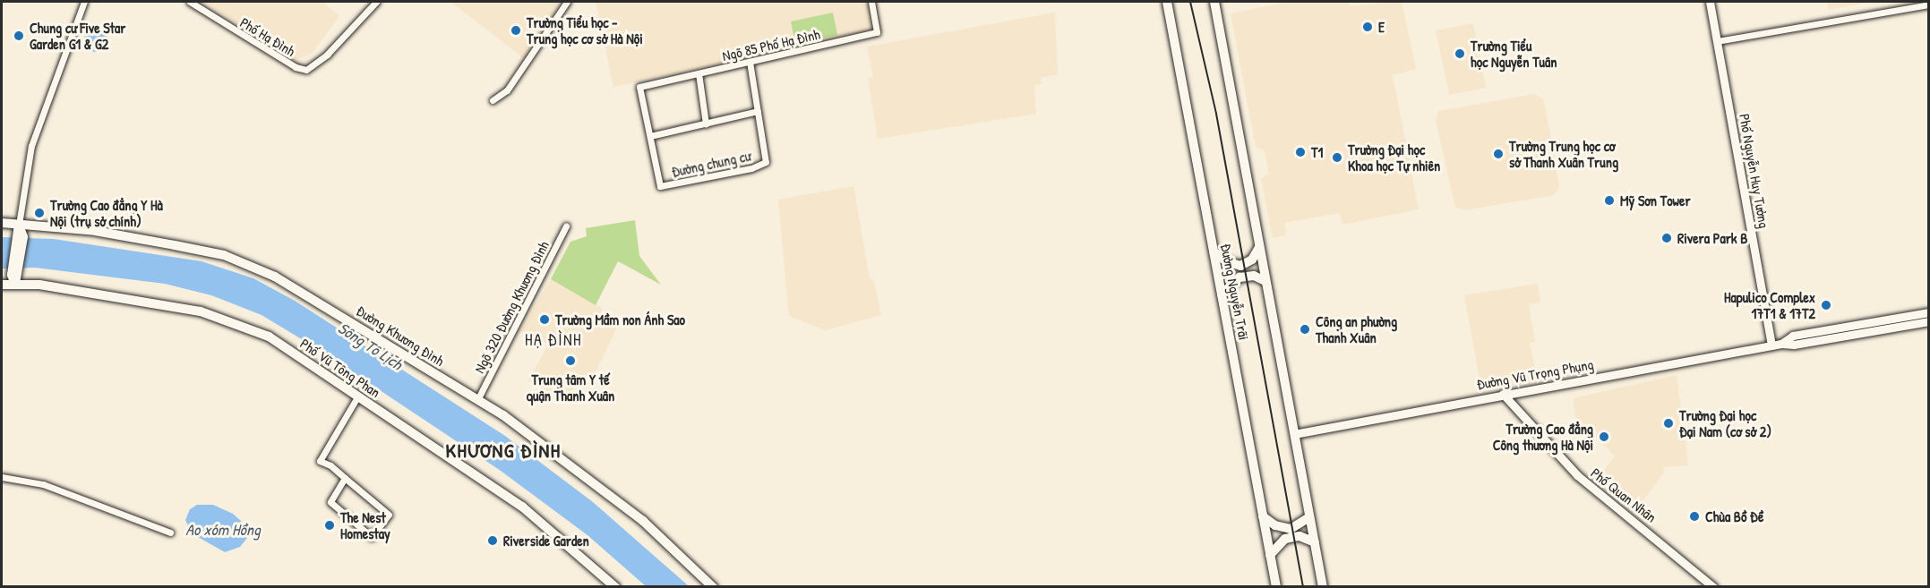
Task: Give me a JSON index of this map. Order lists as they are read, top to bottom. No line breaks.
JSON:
{"streets":{"main road":["Đường Nguyễn Trãi","Đường Khương Đình","Phố Vũ Tông Phan"],"street":["Phố Hạ Đình","Ngõ 85 Phố Hạ Đình","Đường chung cư","Phố Nguyễn Huy Tưởng","Ngõ 320 Đường Khương Đình","Đường Vũ Trọng Phụng","Phố Quan Nhân"]},"crossings":[["Ngõ 85 Phố Hạ Đình","Đường chung cư"],["Phố Nguyễn Huy Tưởng","Đường Vũ Trọng Phụng"],["Ngõ 320 Đường Khương Đình","Đường Khương Đình"],["Đường Vũ Trọng Phụng","Phố Quan Nhân"]],"districts":["HẠ ĐÌNH","KHƯƠNG ĐÌNH"],"water":["Sông Tô Lịch","Ao xóm Hồng"],"places":["E","Trường Tiểu học - Trung học cơ sở Hà Nội","Chung cư Five Star Garden G1 & G2","Trường Tiểu học Nguyễn Tuân","T1","Trường Trung học cơ sở Thanh Xuân Trung","Trường Đại học Khoa học Tự nhiên","Mỹ Sơn Tower","Trường Cao đẳng Y Hà Nội (trụ sở chính)","Rivera Park B","Hapulico Complex 17T1 & 17T2","Trường Mầm non Ánh Sao","Công an phường Thanh Xuân","Trung tâm Y tế quận Thanh Xuân","Trường Đại học Đại Nam (cơ sở 2)","Trường Cao đẳng Công thương Hà Nội","Chùa Bồ Đề","The Nest Homestay","Riverside Garden"]}
